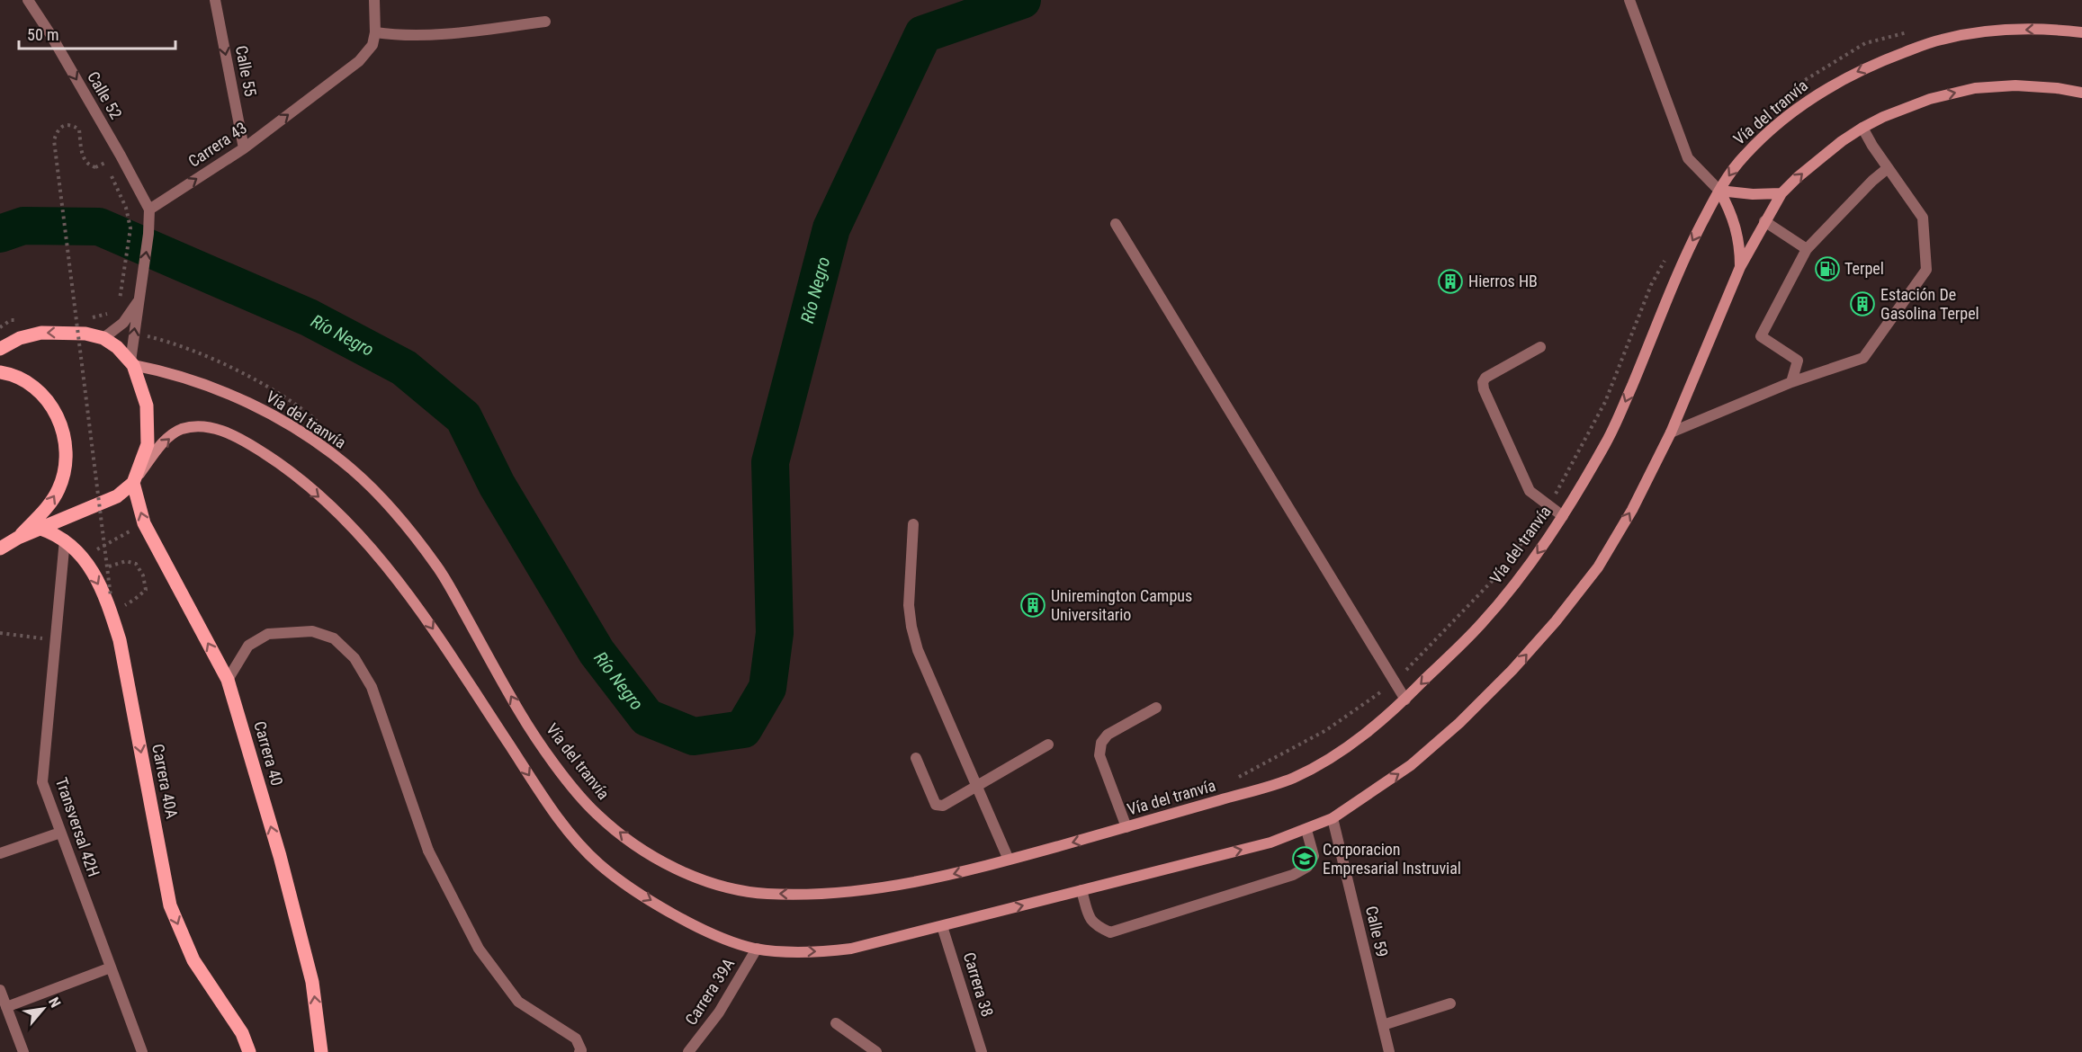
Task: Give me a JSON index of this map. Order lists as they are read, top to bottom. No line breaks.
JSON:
{"streets":{"main road":["Vía del tranvía","Carrera 40","Carrera 40A"],"street":["Calle 55","Calle 52","Carrera 43","Transversal 42H","Calle 59","Carrera 38","Carrera 39A"]},"crossings":[["Calle 55","Carrera 43"],["Calle 52","Carrera 43"],["Carrera 40A","Transversal 42H"]],"one_way":["Calle 55","Calle 52","Carrera 43","Carrera 40","Carrera 40A"],"water":["Río Negro"],"places":{"fuel station":["Terpel"],"building":["Hierros HB","Estación De Gasolina Terpel","Uniremington Campus Universitario"],"school or university":["Corporacion Empresarial Instruvial"]},"scale_bar":"50 m","north":"top right"}
